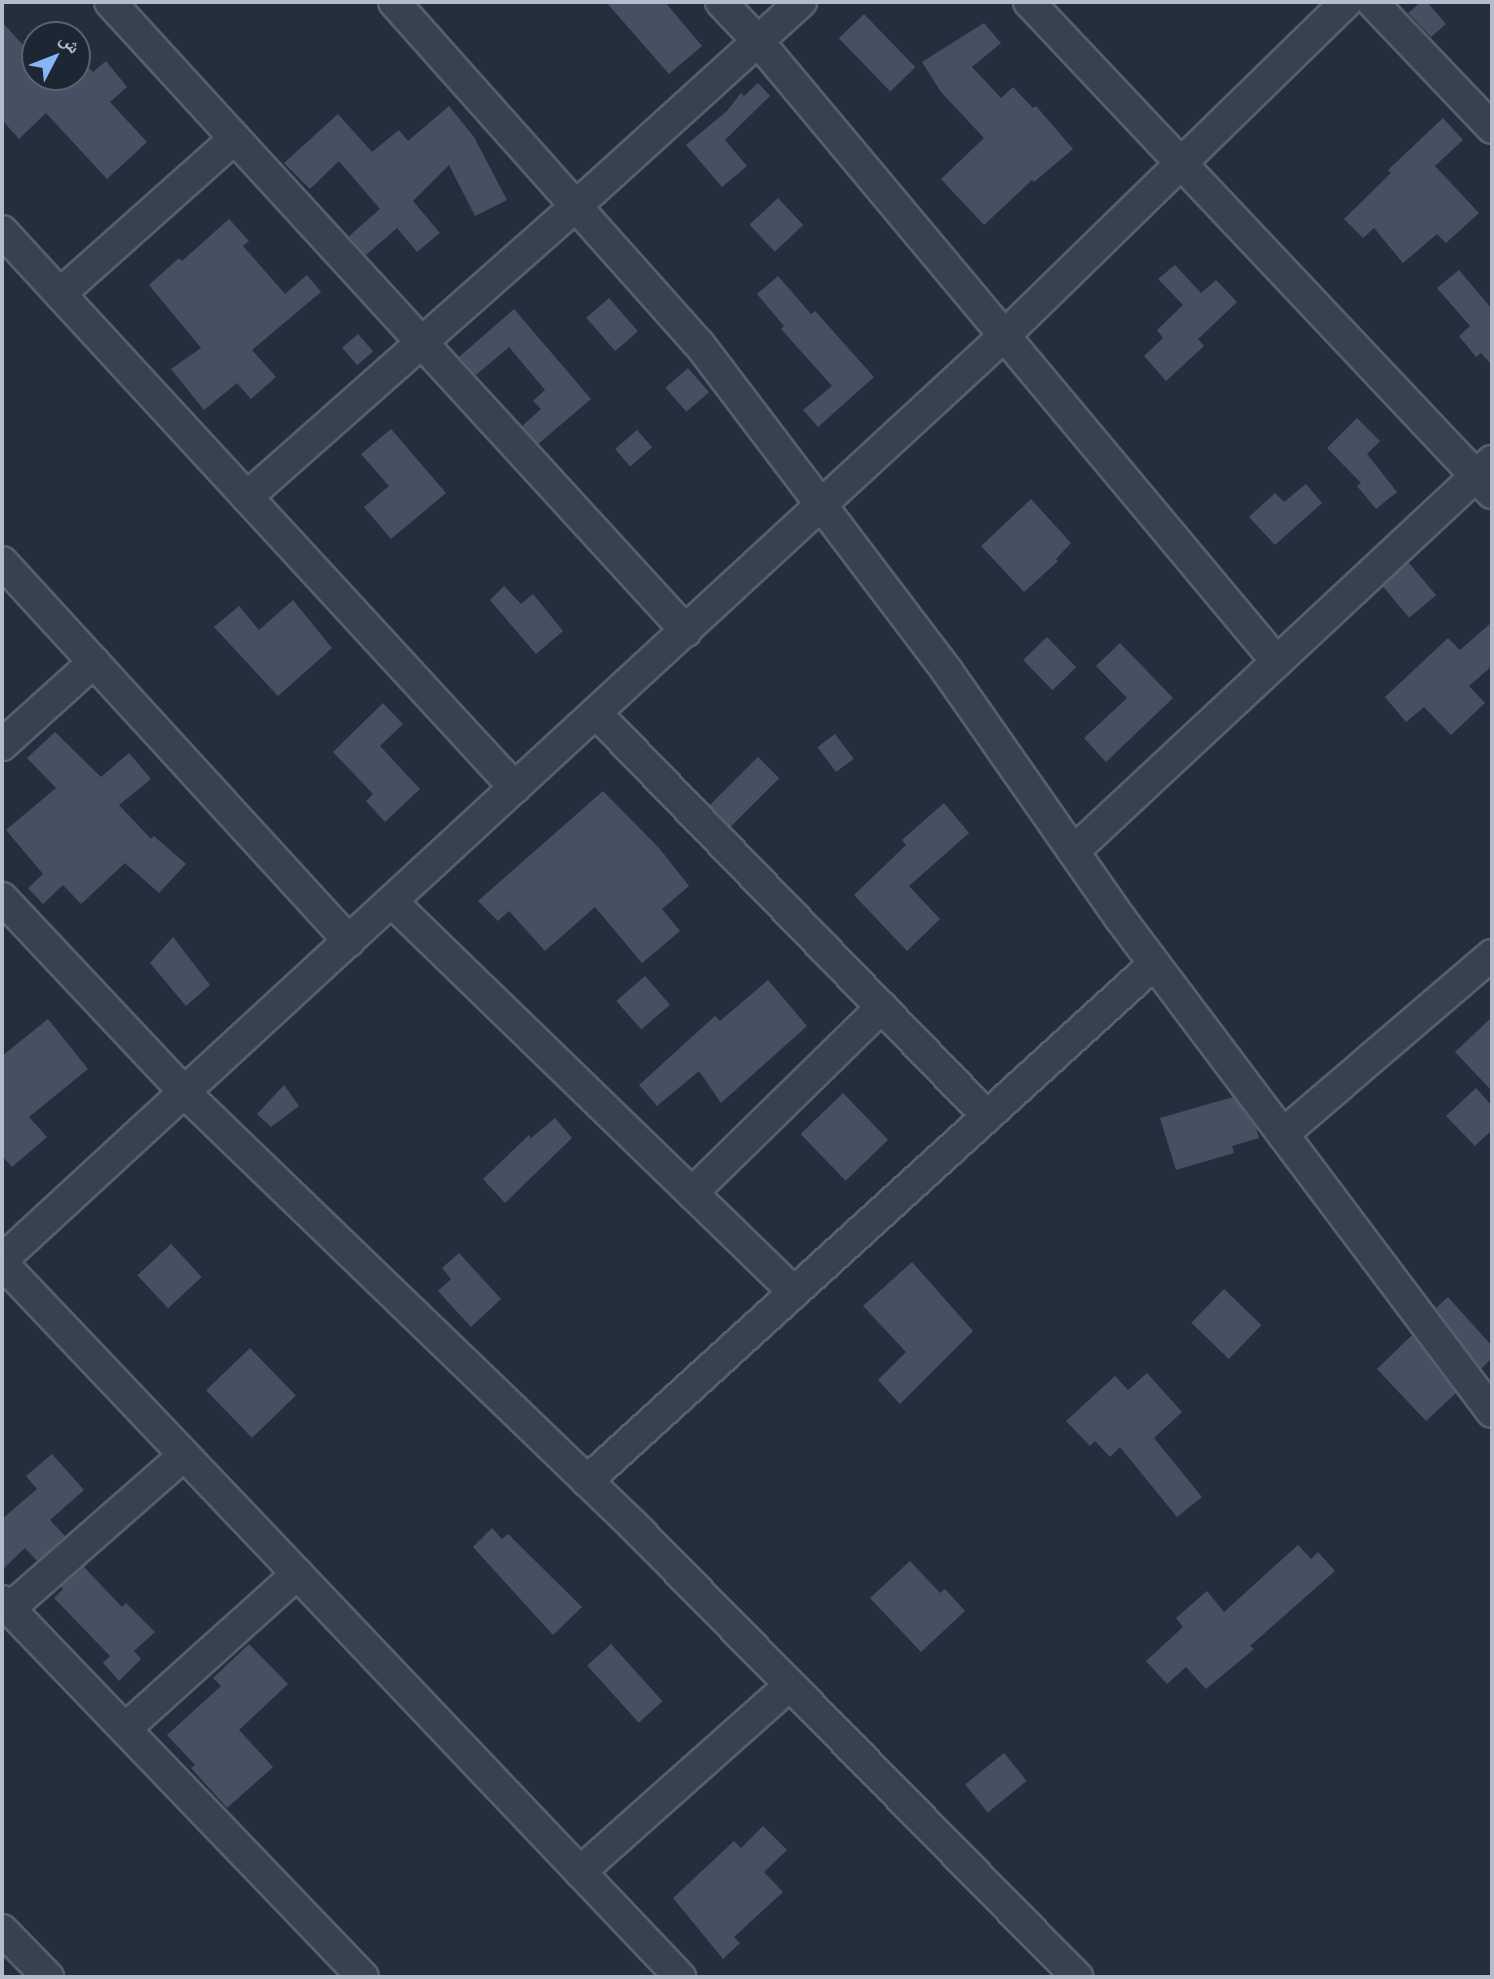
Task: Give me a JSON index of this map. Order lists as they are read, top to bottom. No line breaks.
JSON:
{"north":"top right"}
